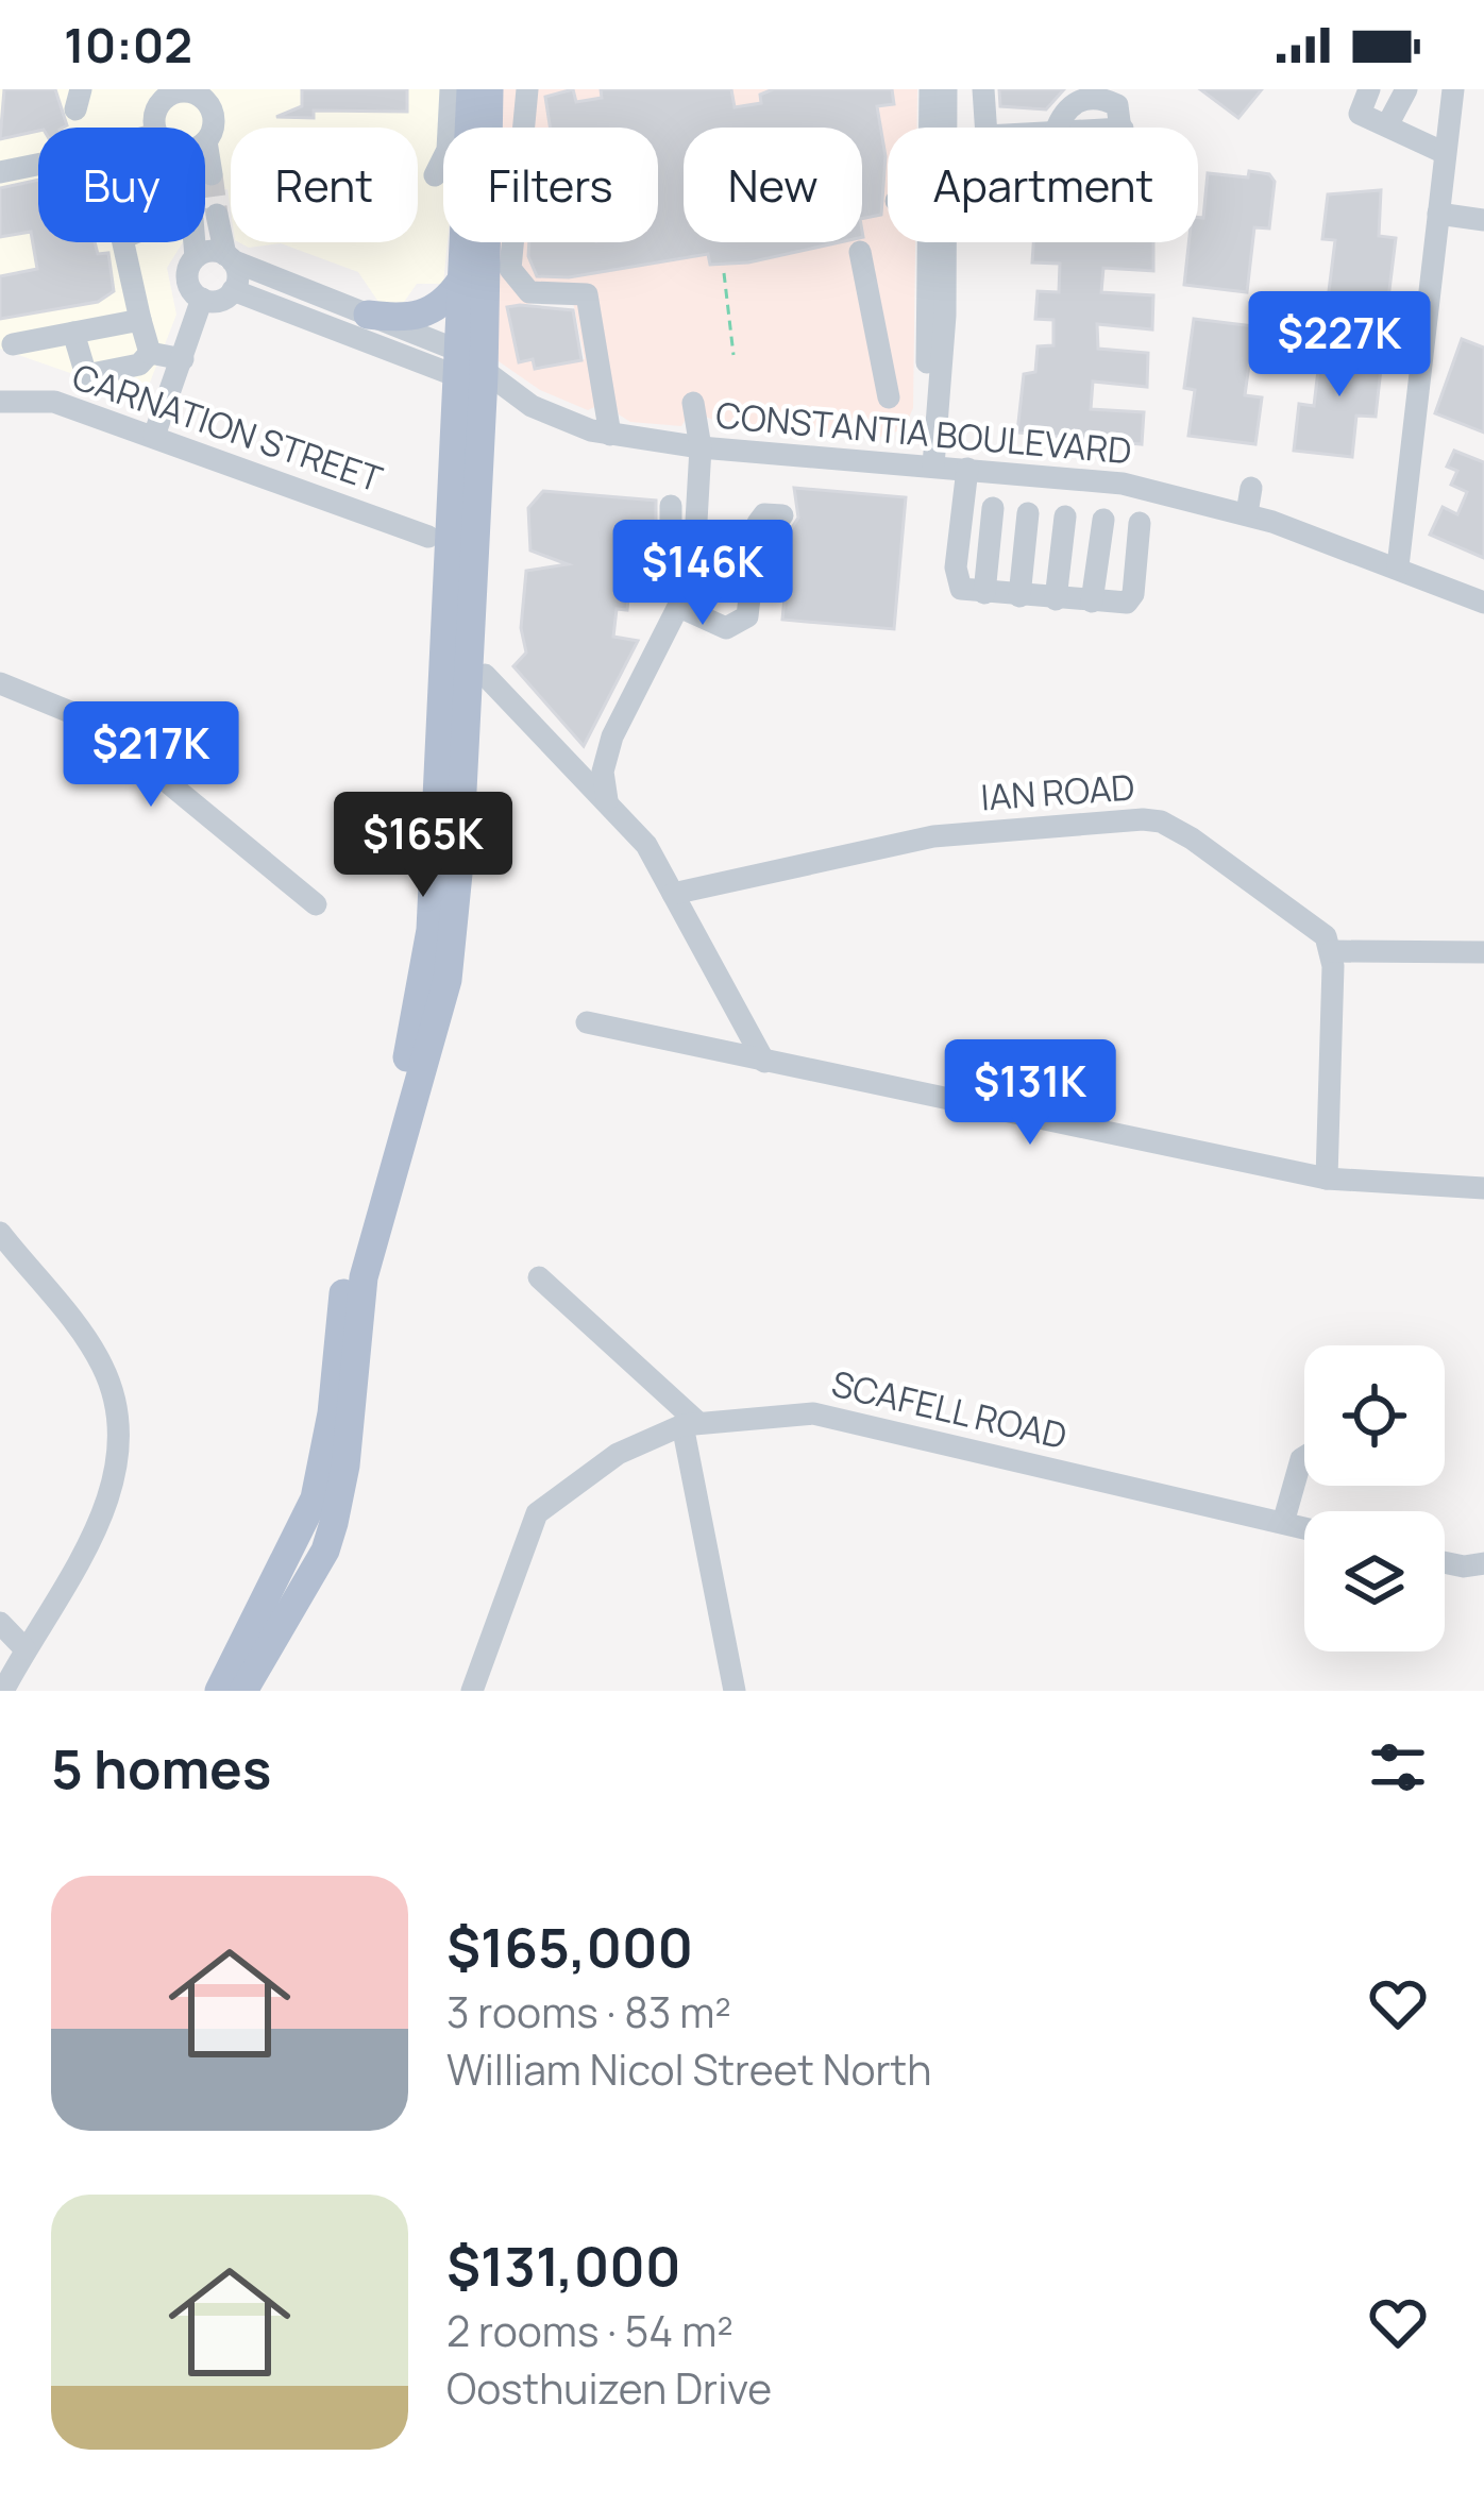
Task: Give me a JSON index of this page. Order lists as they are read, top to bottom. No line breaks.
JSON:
{"streets":{"street":["CARNATION STREET","CONSTANTIA BOULEVARD","IAN ROAD","SCAFELL ROAD"]},"page":{"status":"10:02","chip":["Buy","Rent","Filters","New","Apartment"],"price":["$227K","$146K","$217K","$165K","$131K"],"heading":"5 homes","list":[{"name":"$165,000","note":"3 rooms · 83 m² · William Nicol Street North"},{"name":"$131,000","note":"2 rooms · 54 m² · Oosthuizen Drive"}]}}
